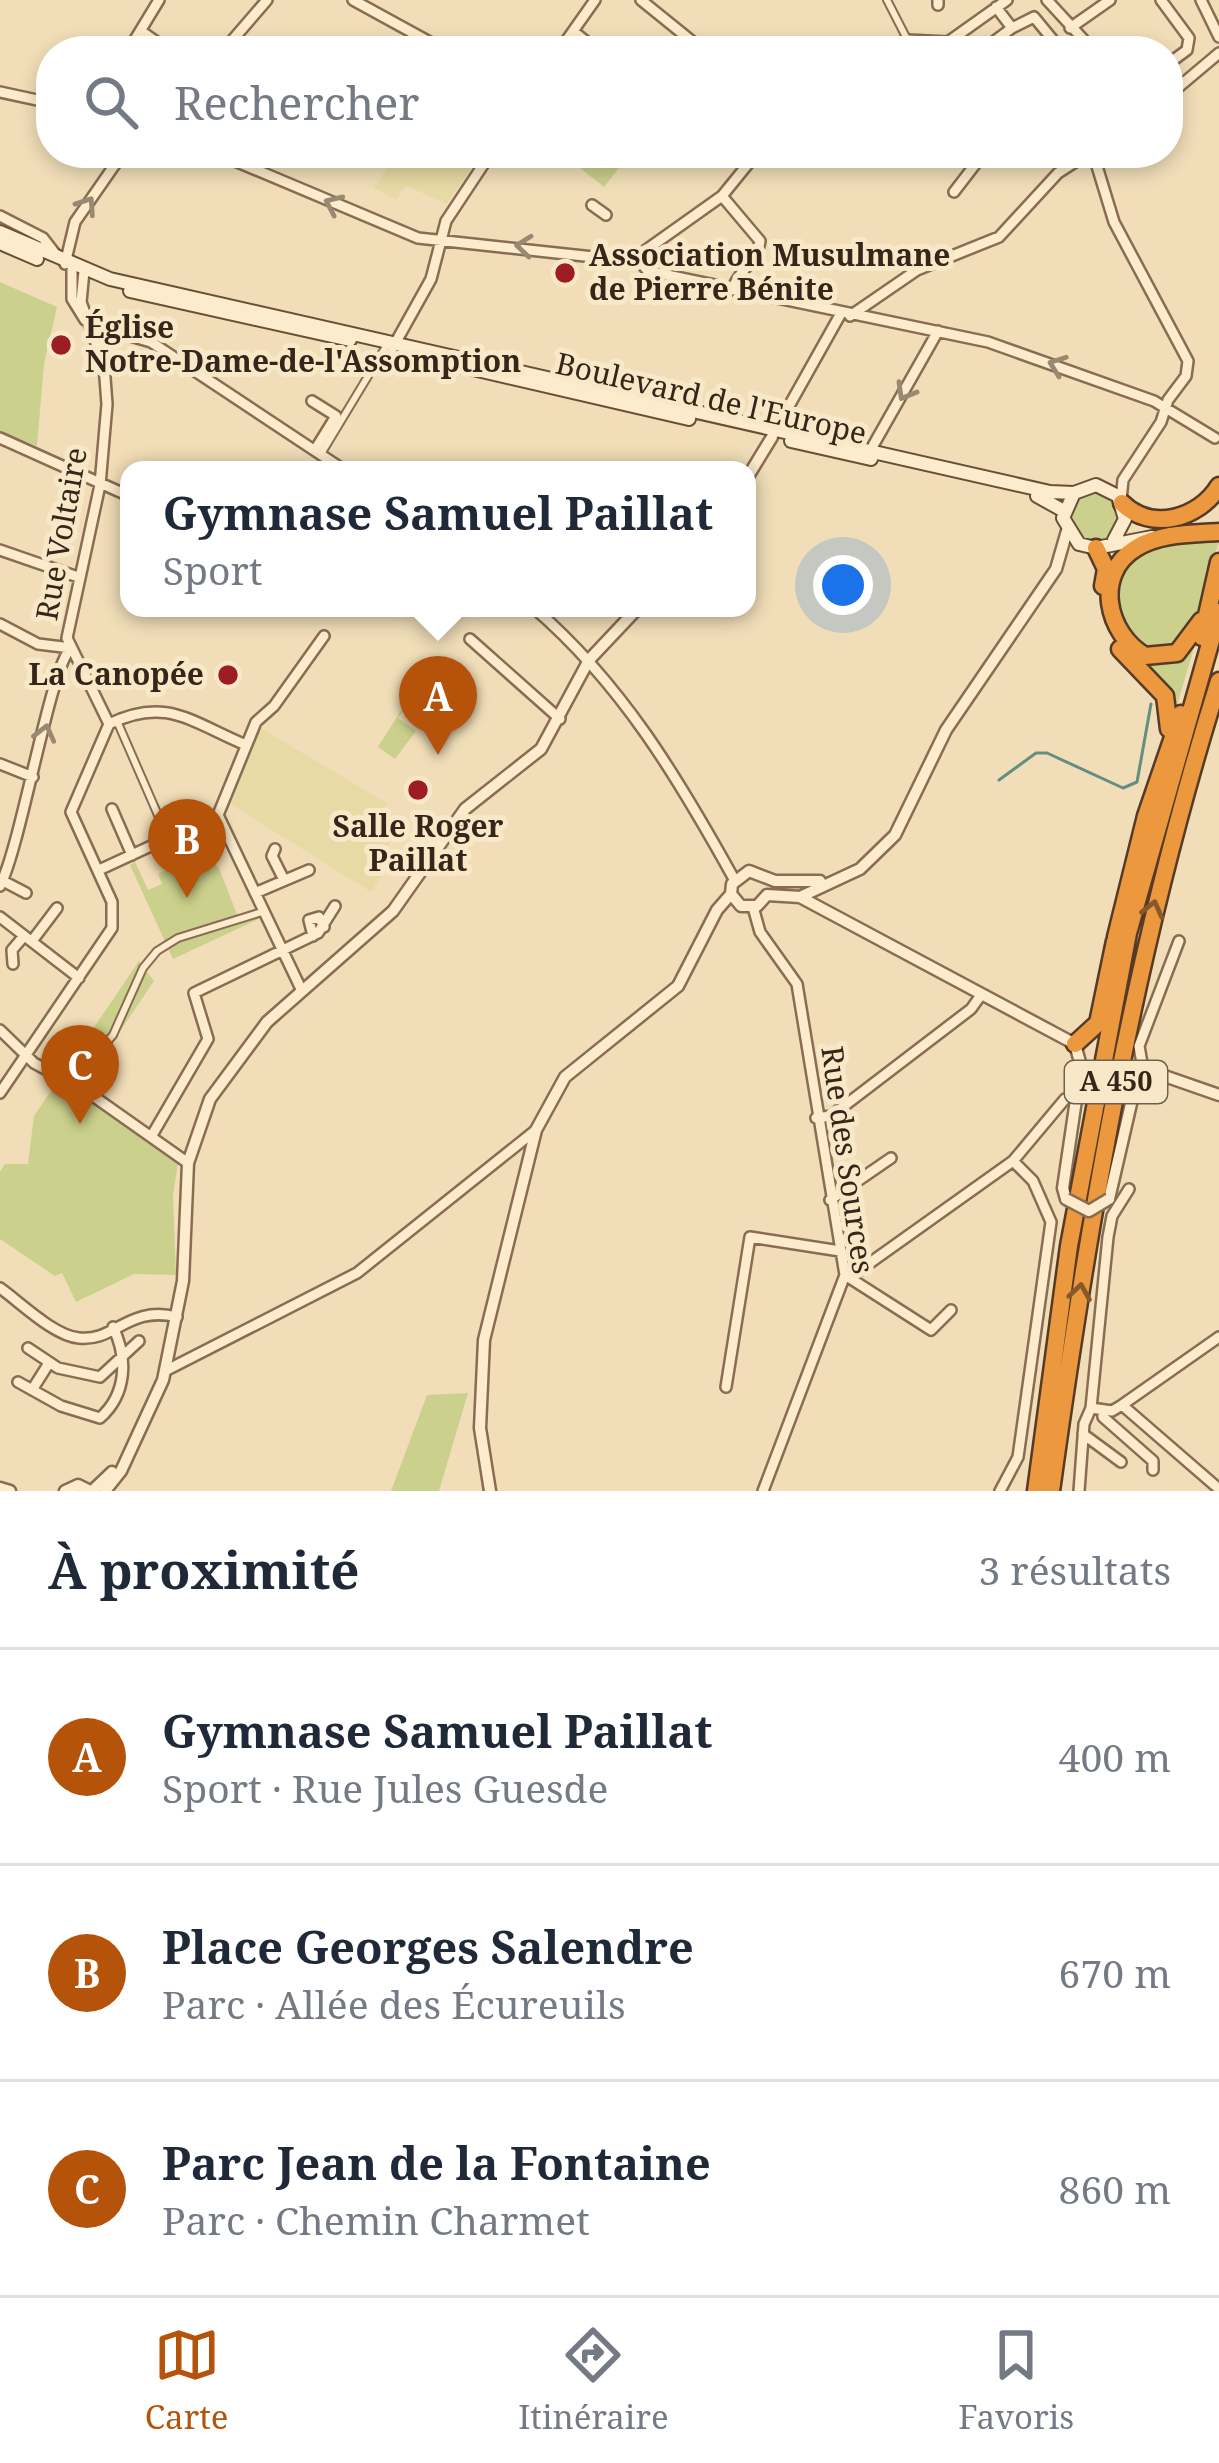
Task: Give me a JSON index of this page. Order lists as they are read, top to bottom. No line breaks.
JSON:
{"streets":{"highway":["A 450"],"main road":["Boulevard de l'Europe"],"street":["Rue Voltaire","Rue des Sources"]},"crossings":[["Boulevard de l'Europe","Rue Voltaire"]],"places":["Association Musulmane de Pierre Bénite","Église Notre-Dame-de-l'Assomption","La Canopée","Salle Roger Paillat"],"page":{"search":"Rechercher","popup":["Gymnase Samuel Paillat","Sport"],"pins":["A","B","C"],"heading":["À proximité","3 résultats"],"list":[{"mark":"A","name":"Gymnase Samuel Paillat","note":"Sport · Rue Jules Guesde","value":"400 m"},{"mark":"B","name":"Place Georges Salendre","note":"Parc · Allée des Écureuils","value":"670 m"},{"mark":"C","name":"Parc Jean de la Fontaine","note":"Parc · Chemin Charmet","value":"860 m"}],"nav":["Carte","Itinéraire","Favoris"]}}
